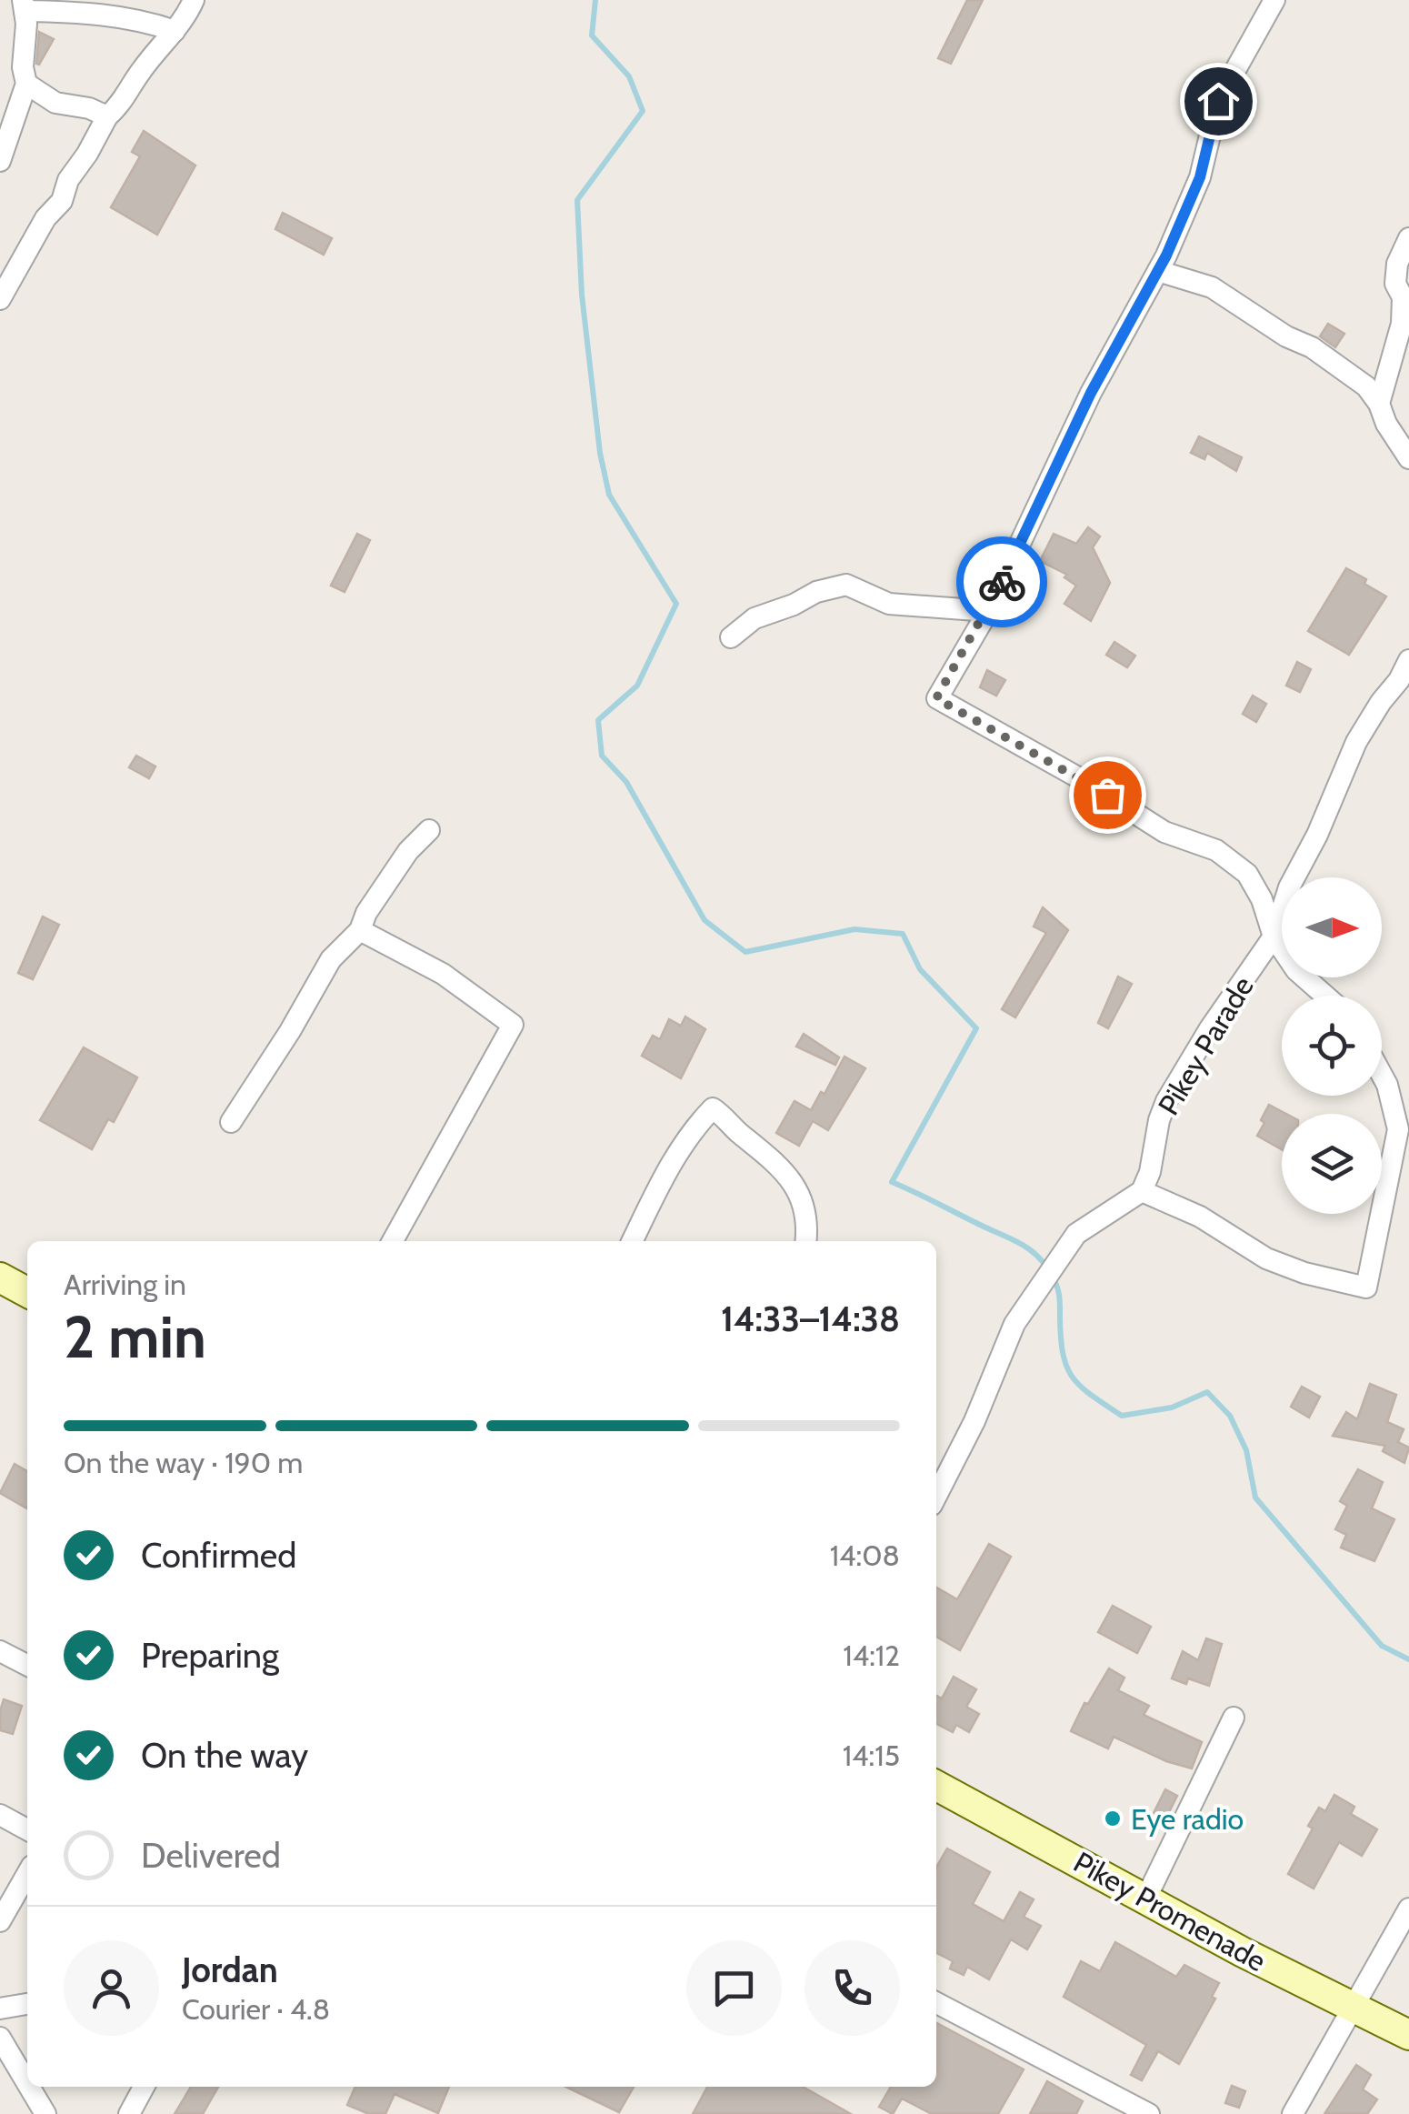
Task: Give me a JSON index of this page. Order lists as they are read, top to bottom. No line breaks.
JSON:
{"streets":{"street":["Pikey Parade","Pikey Promenade"]},"places":["Eye radio"],"north":"right","page":{"heading":["2 min","Arriving in","14:33–14:38"],"panel":["Jordan","Courier · 4.8"],"bar":"On the way · 190 m","list":[["Confirmed","14:08"],["Preparing","14:12"],["On the way","14:15"],"Delivered"]}}
